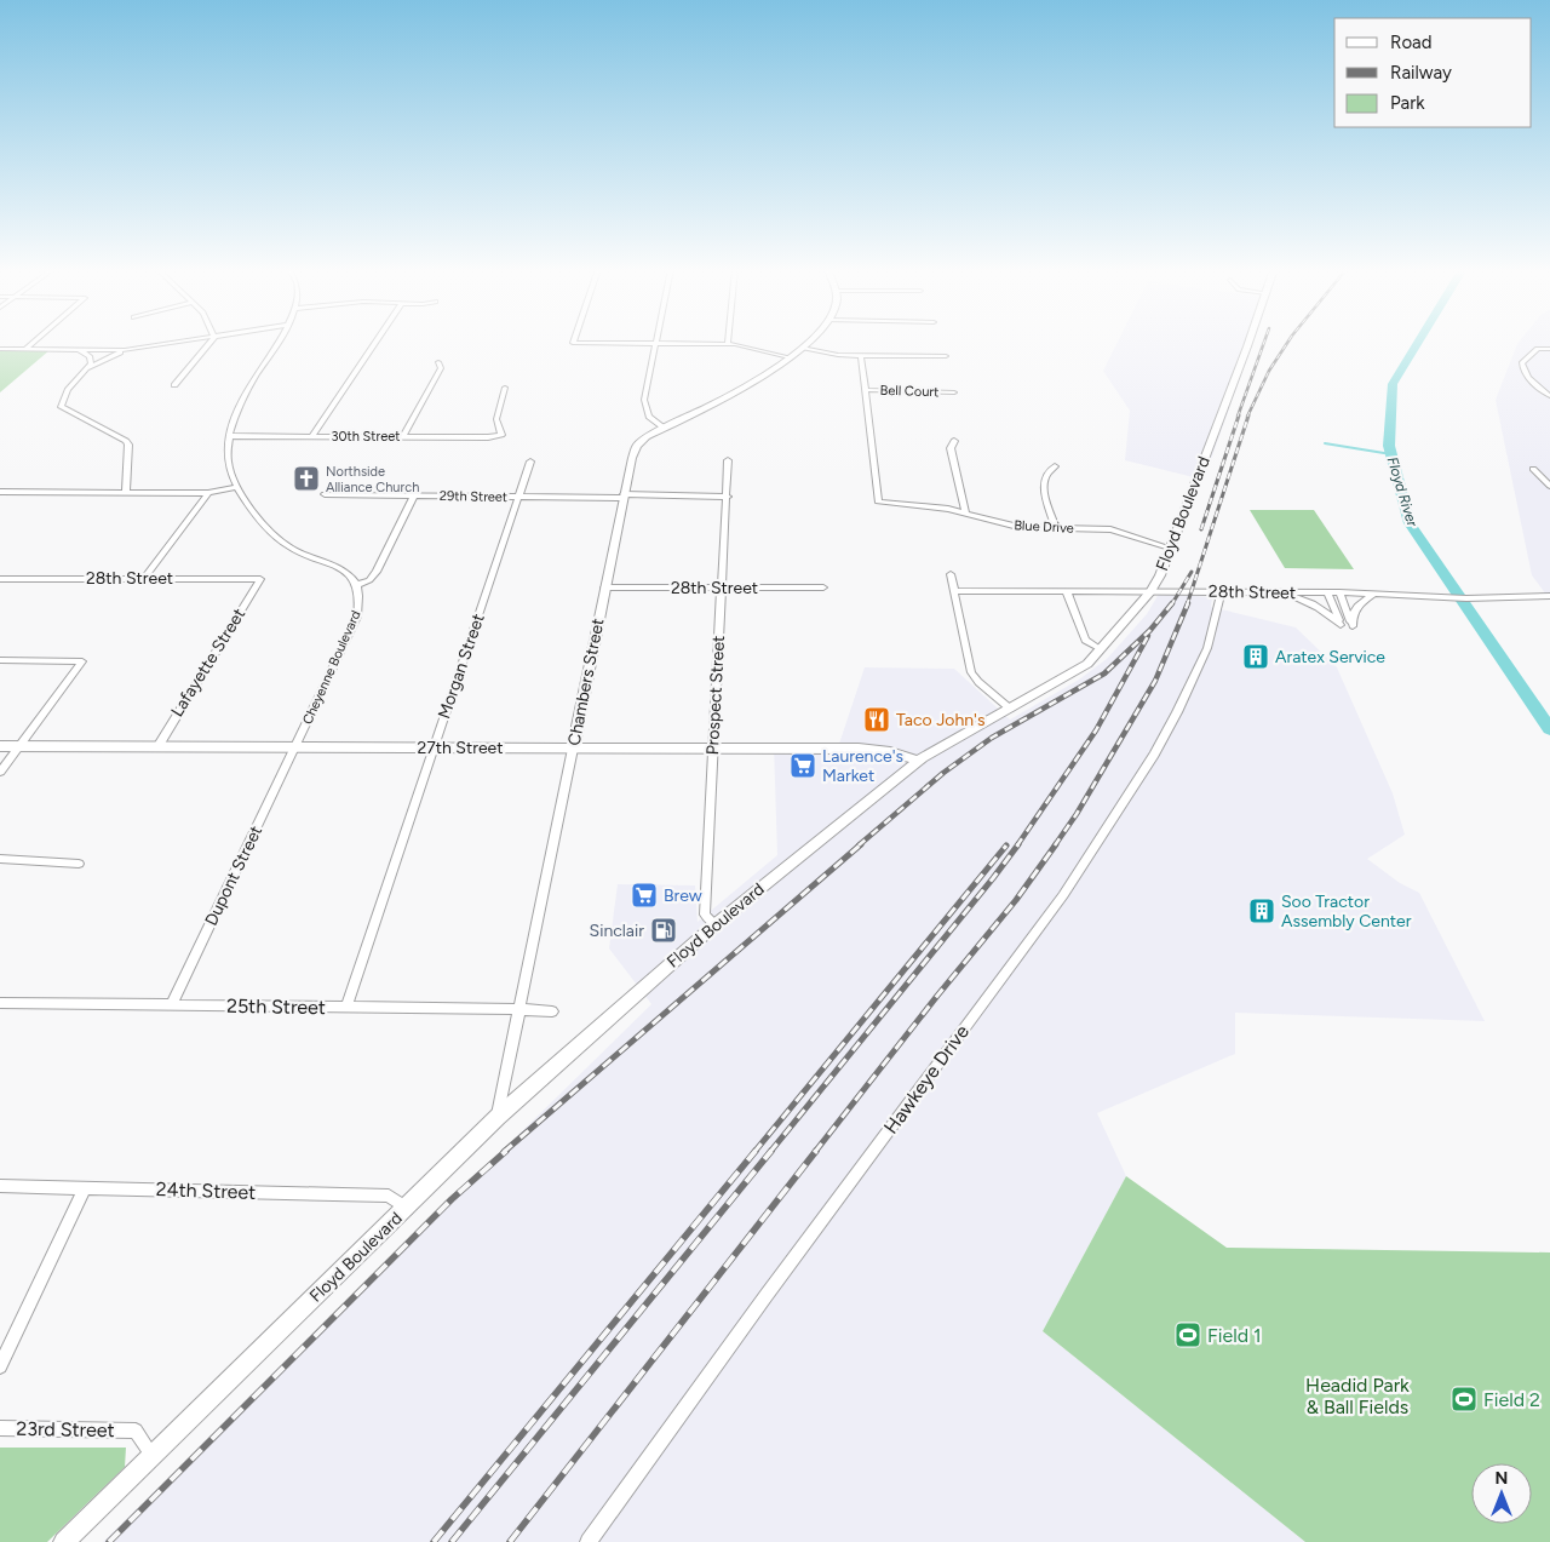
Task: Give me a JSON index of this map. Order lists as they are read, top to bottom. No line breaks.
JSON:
{"streets":{"main road":["Floyd Boulevard","Chambers Street","27th Street"],"street":["Bell Court","30th Street","29th Street","Blue Drive","28th Street","Lafayette Street","Morgan Street","Cheyenne Boulevard","Prospect Street","Dupont Street","25th Street","Hawkeye Drive","24th Street","23rd Street"]},"crossings":[["Bell Court","Blue Drive"],["30th Street","Cheyenne Boulevard"],["29th Street","Morgan Street"],["29th Street","Chambers Street"],["29th Street","Prospect Street"],["Floyd Boulevard","Blue Drive"],["Floyd Boulevard","28th Street"],["Floyd Boulevard","Chambers Street"],["Floyd Boulevard","Prospect Street"],["Floyd Boulevard","27th Street"],["Floyd Boulevard","24th Street"],["Floyd Boulevard","23rd Street"],["28th Street","Lafayette Street"],["28th Street","Chambers Street"],["28th Street","Prospect Street"],["28th Street","Hawkeye Drive"],["Lafayette Street","27th Street"],["Morgan Street","27th Street"],["Morgan Street","25th Street"],["Cheyenne Boulevard","27th Street"],["Cheyenne Boulevard","Dupont Street"],["Chambers Street","27th Street"],["Chambers Street","25th Street"],["Prospect Street","27th Street"],["27th Street","Dupont Street"],["Dupont Street","25th Street"]],"water":["Floyd River"],"parks":["Headid Park & Ball Fields"],"places":{"church":["Northside Alliance Church"],"building":["Aratex Service","Soo Tractor Assembly Center"],"restaurant":["Taco John's"],"supermarket":["Laurence's Market","Brew"],"fuel station":["Sinclair"],"sports":["Field 1","Field 2"]},"legend":["Road","Railway","Park"],"north":"top"}
